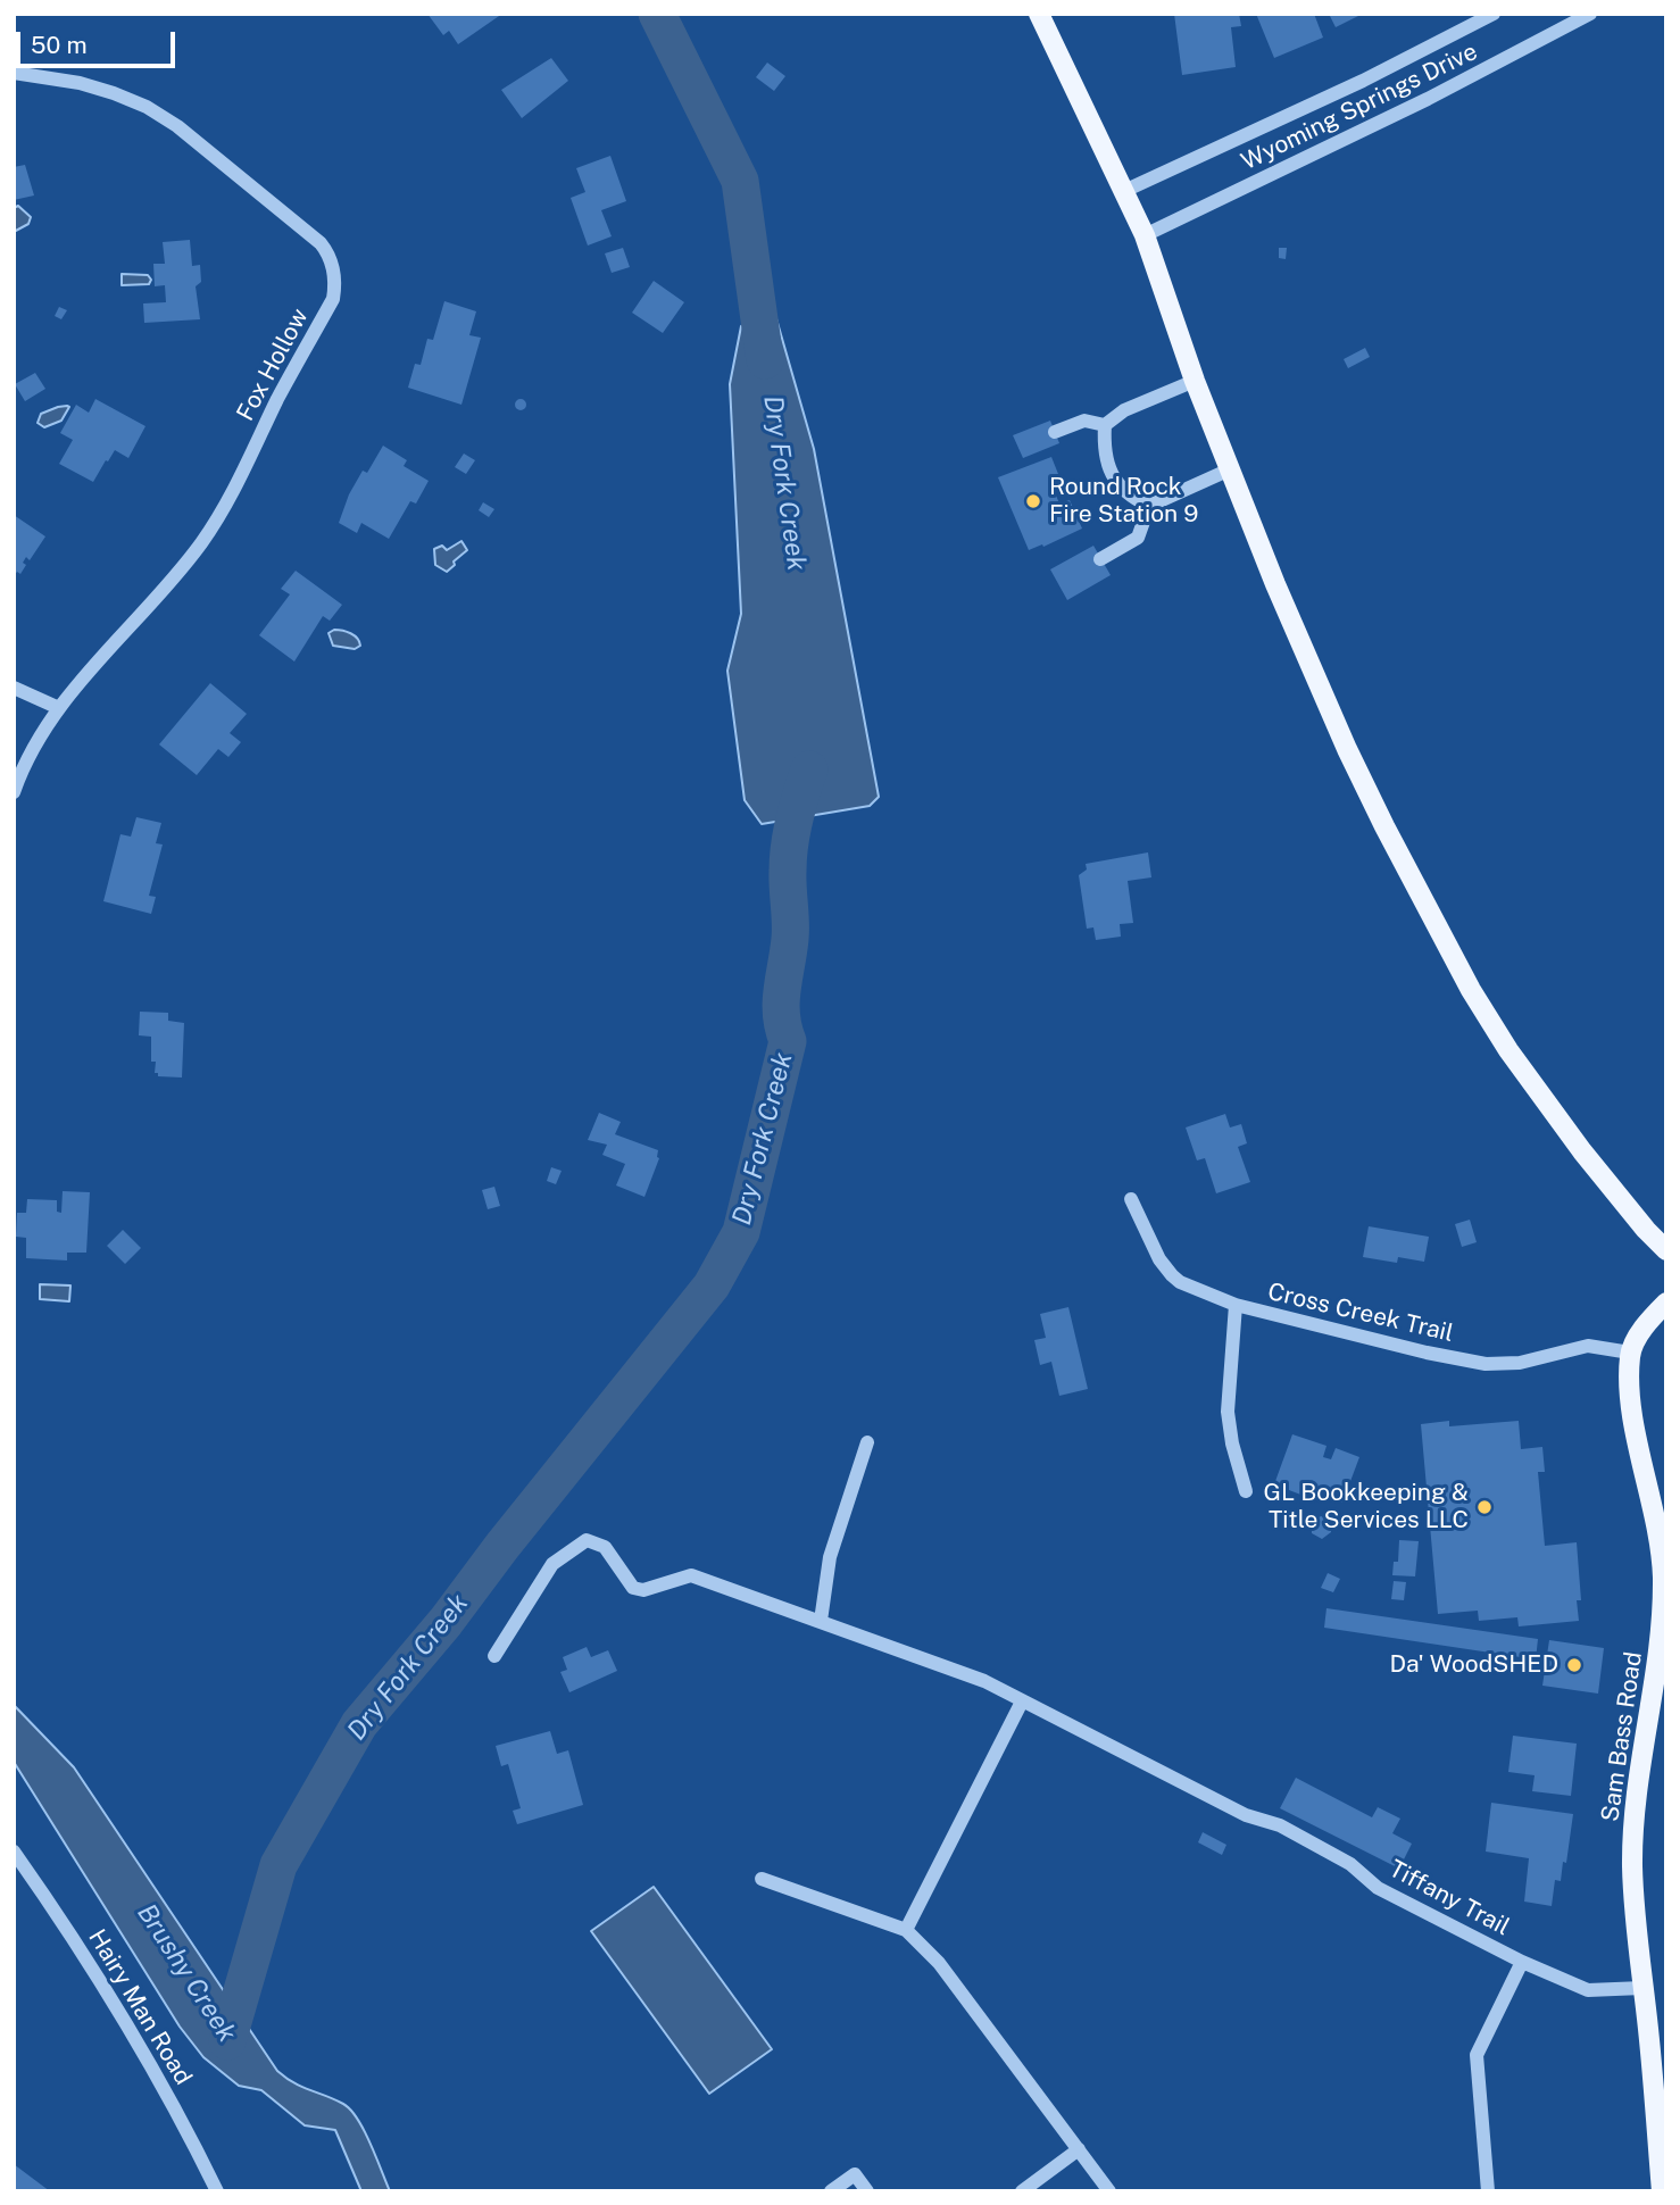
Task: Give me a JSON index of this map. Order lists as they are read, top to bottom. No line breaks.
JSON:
{"streets":{"main road":["Sam Bass Road"],"street":["Wyoming Springs Drive","Fox Hollow","Cross Creek Trail","Tiffany Trail","Hairy Man Road"]},"crossings":[["Cross Creek Trail","Sam Bass Road"],["Sam Bass Road","Tiffany Trail"]],"water":["Dry Fork Creek","Brushy Creek"],"places":["Round Rock Fire Station 9","GL Bookkeeping & Title Services LLC","Da' WoodSHED"],"scale_bar":"50 m"}
